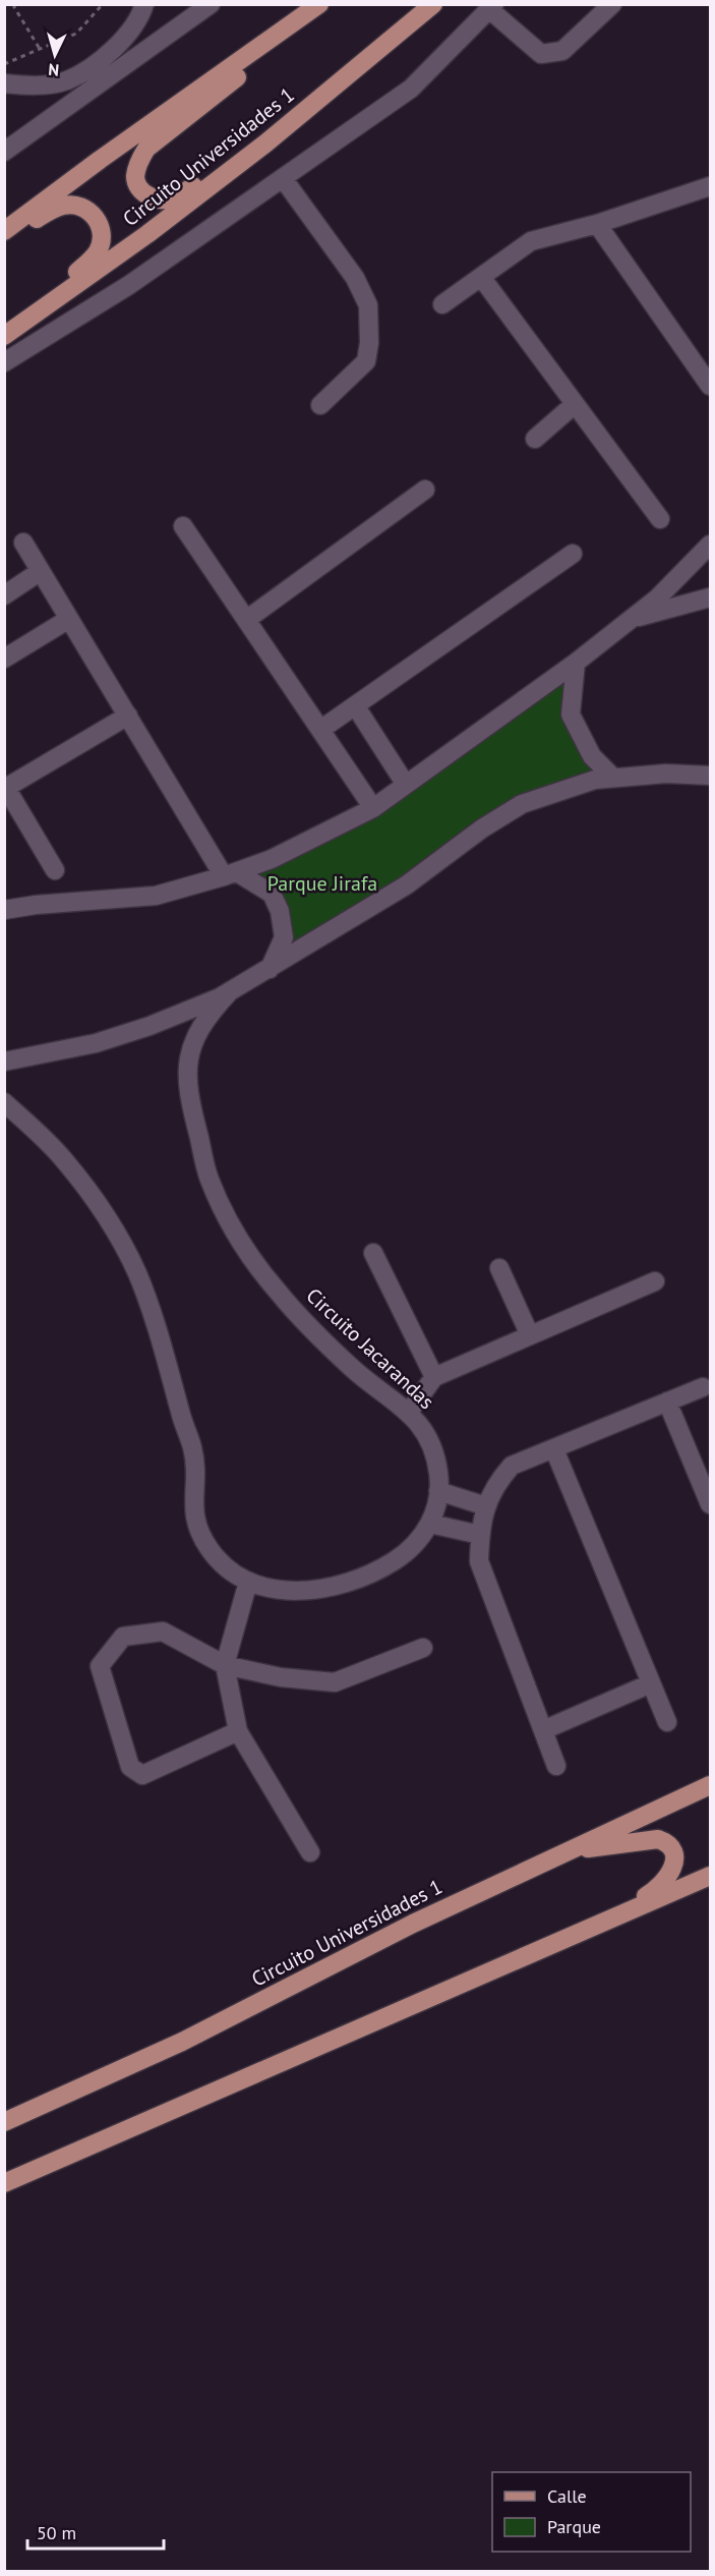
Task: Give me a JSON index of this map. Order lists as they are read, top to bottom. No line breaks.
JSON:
{"streets":{"main road":["Circuito Universidades 1"],"street":["Circuito Jacarandas"]},"parks":["Parque Jirafa"],"legend":["Calle","Parque"],"scale_bar":"50 m","north":"bottom"}
